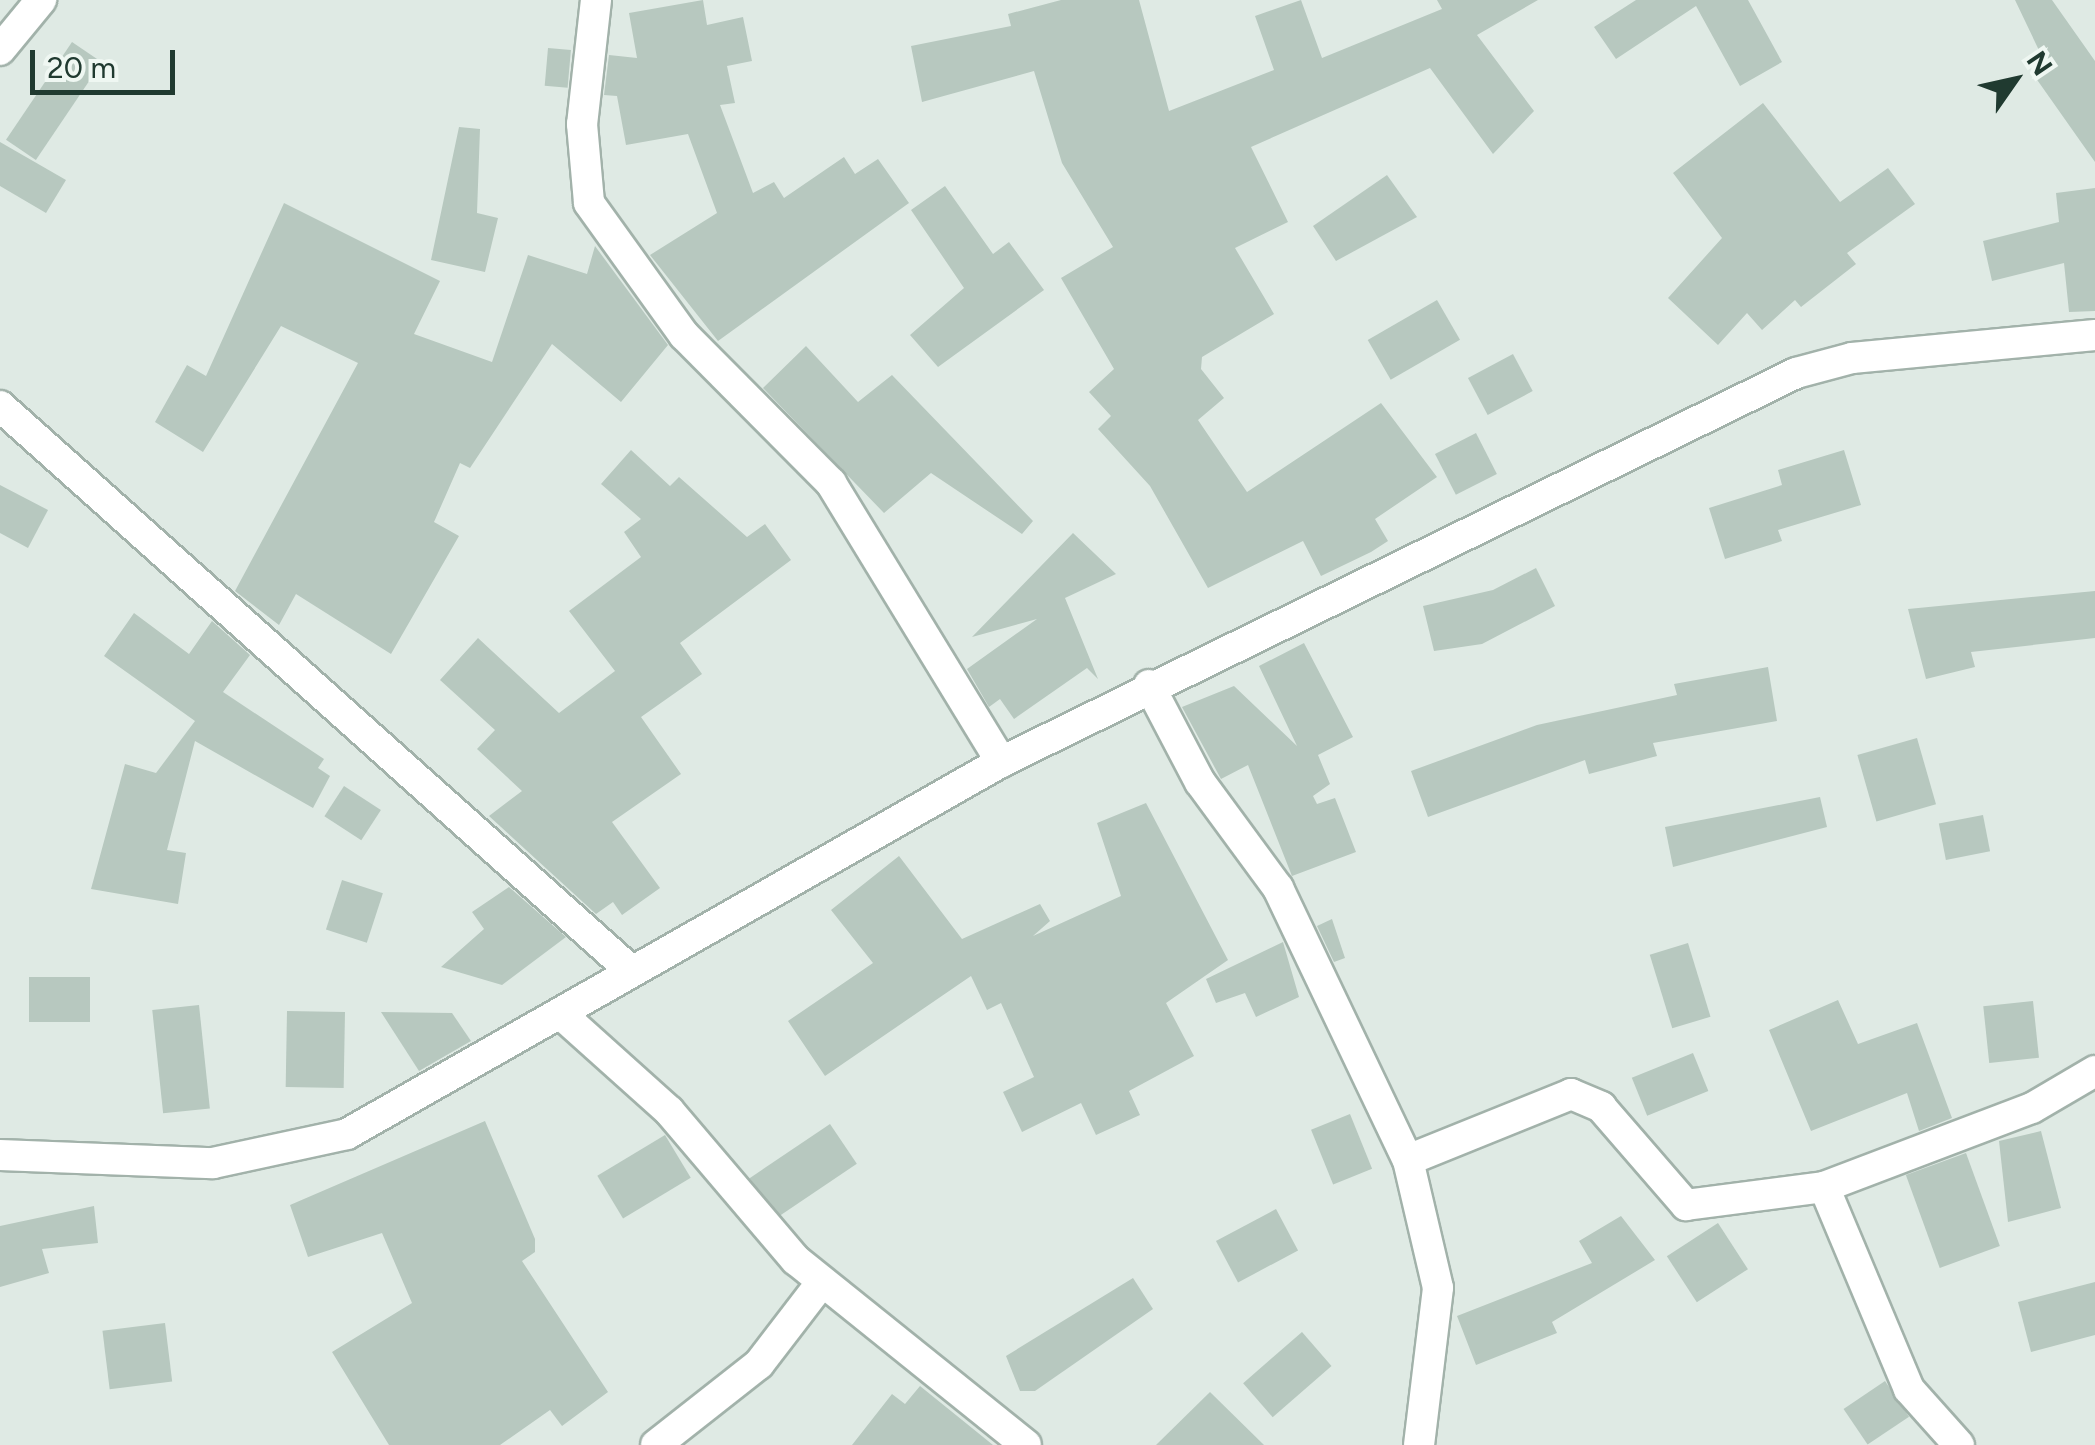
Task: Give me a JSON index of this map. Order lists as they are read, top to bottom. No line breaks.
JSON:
{"scale_bar":"20 m","north":"top right"}
